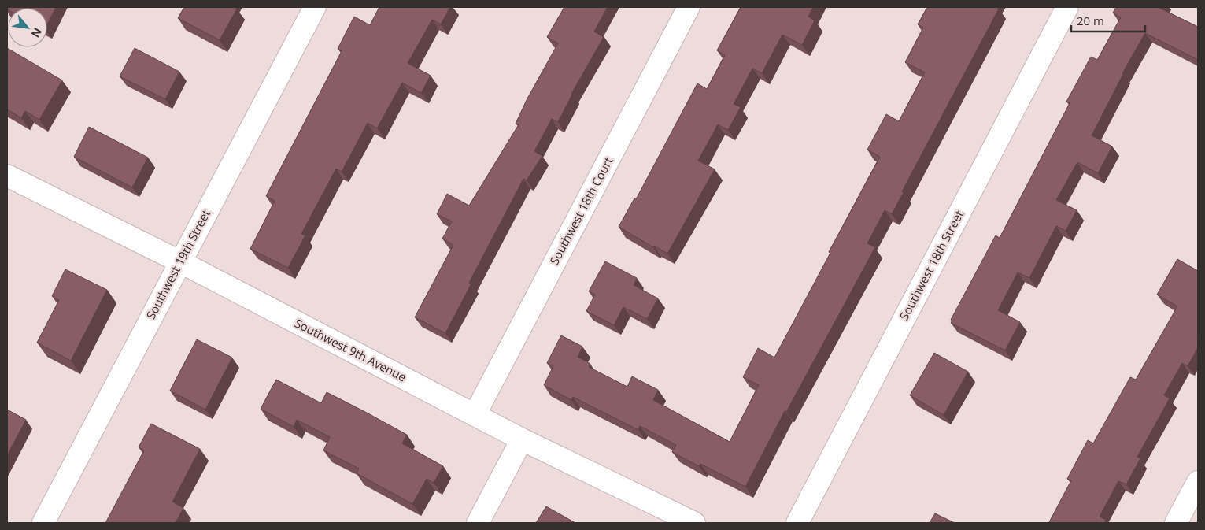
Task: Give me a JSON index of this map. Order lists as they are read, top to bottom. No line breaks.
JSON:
{"streets":{"street":["Southwest 18th Court","Southwest 19th Street","Southwest 18th Street","Southwest 9th Avenue"]},"crossings":[["Southwest 18th Court","Southwest 9th Avenue"],["Southwest 19th Street","Southwest 9th Avenue"]],"scale_bar":"20 m","north":"bottom right"}
